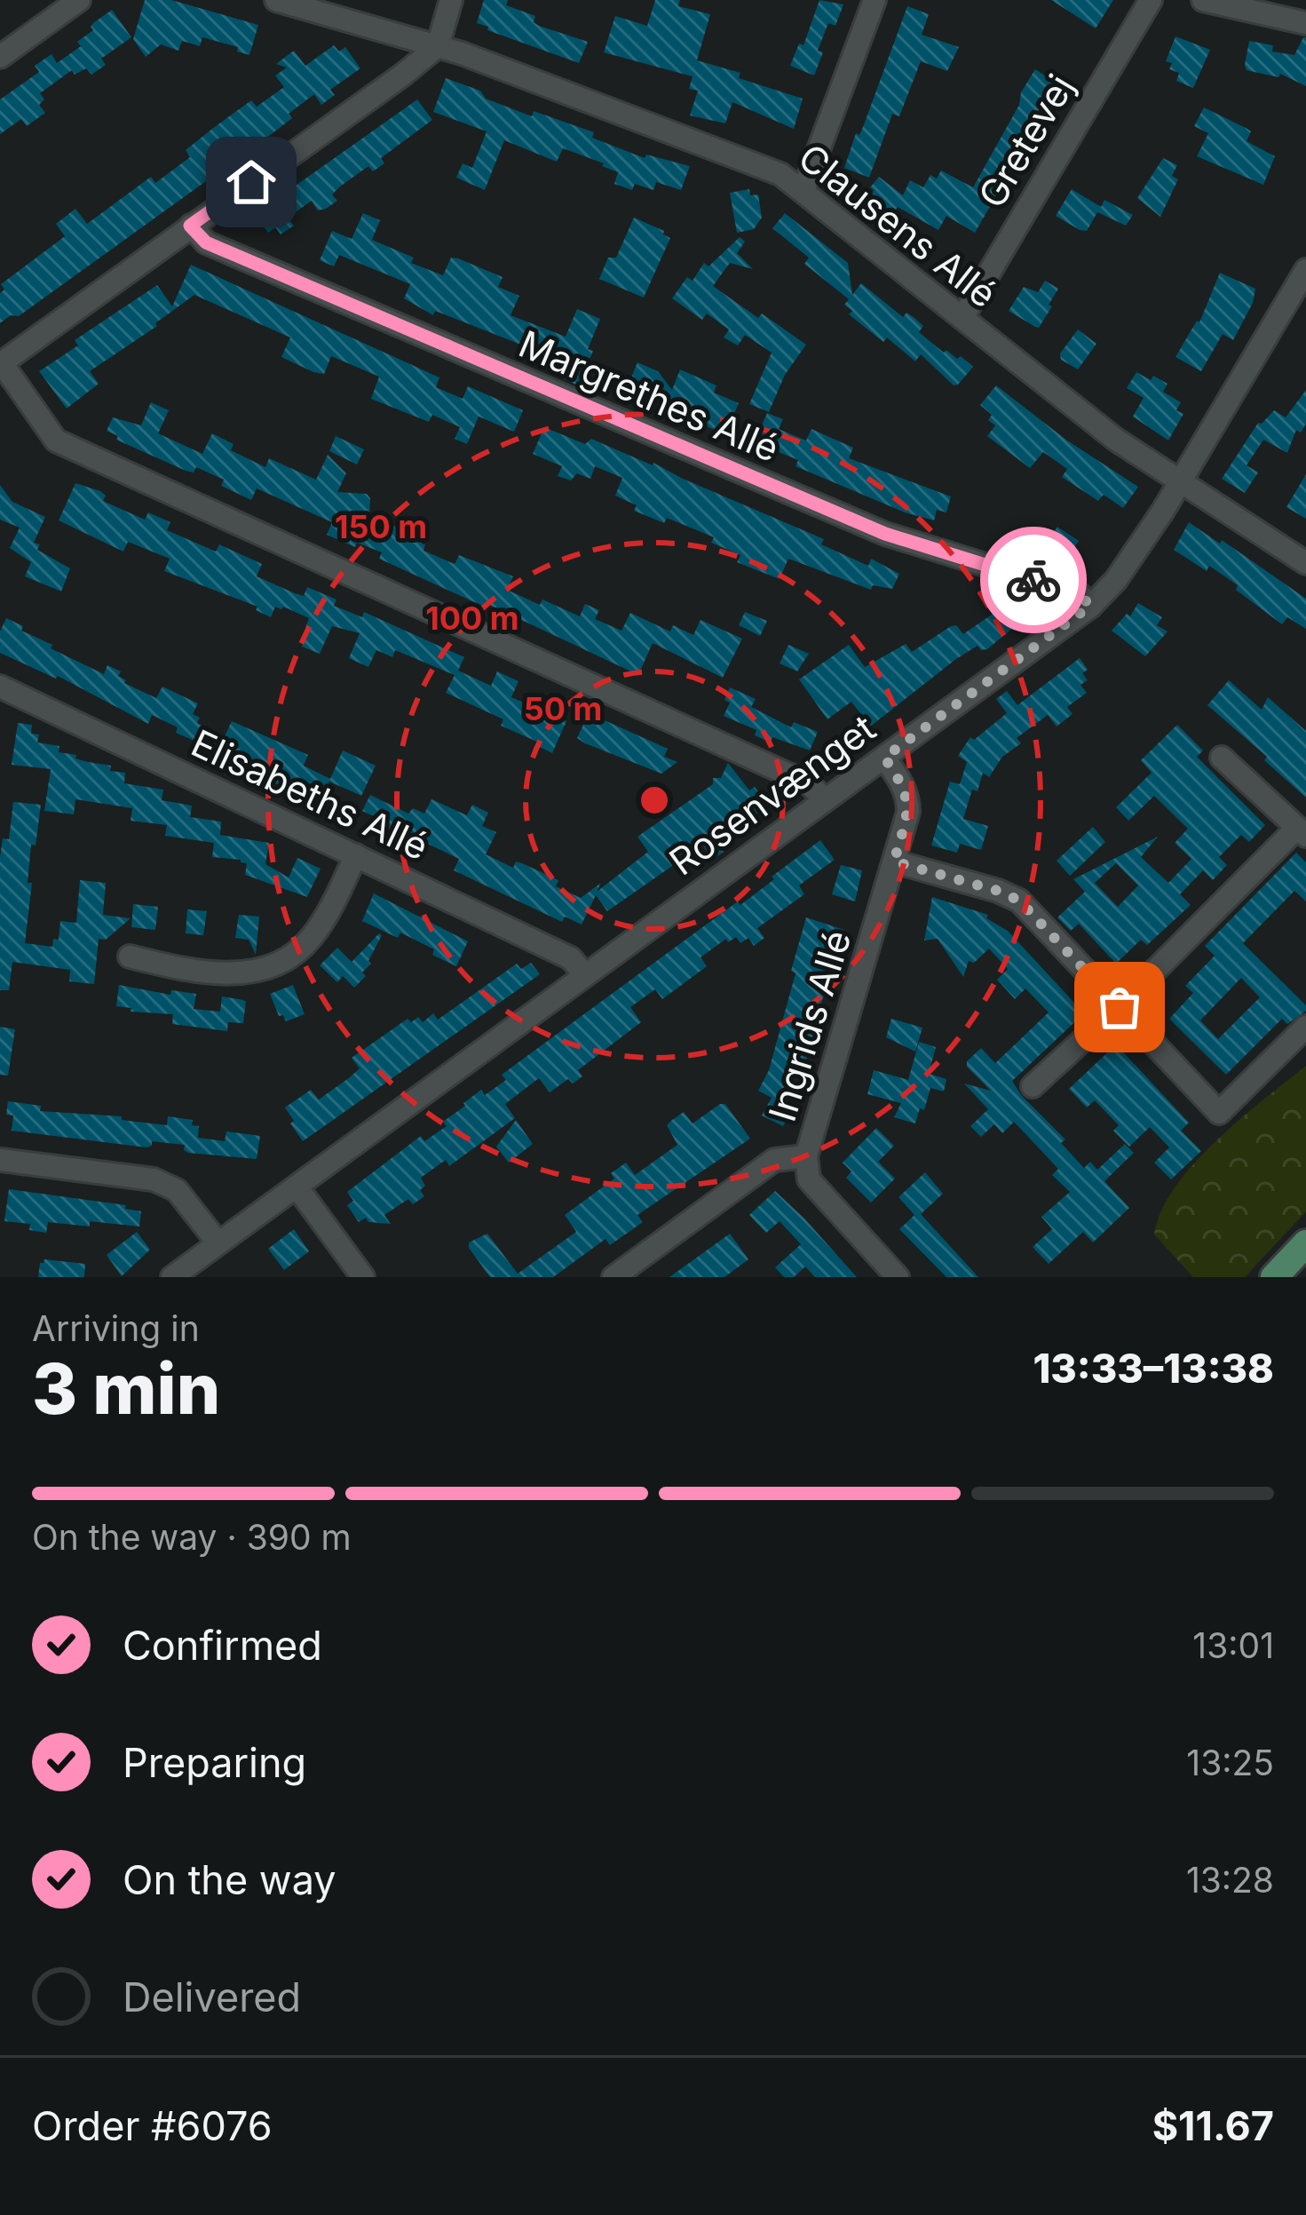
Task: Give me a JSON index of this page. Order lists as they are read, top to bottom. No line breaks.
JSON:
{"streets":{"street":["Gretevej","Clausens Allé","Margrethes Allé","Elisabeths Allé","Rosenvænget","Ingrids Allé"]},"crossings":[["Gretevej","Clausens Allé"],["Clausens Allé","Rosenvænget"],["Margrethes Allé","Rosenvænget"],["Elisabeths Allé","Rosenvænget"],["Rosenvænget","Ingrids Allé"]],"page":{"heading":["3 min","Arriving in","13:33–13:38"],"panel":["Order #6076","$11.67"],"bar":"On the way · 390 m","list":[["Confirmed","13:01"],["Preparing","13:25"],["On the way","13:28"],"Delivered"]},"rings":["150 m","100 m","50 m"]}
